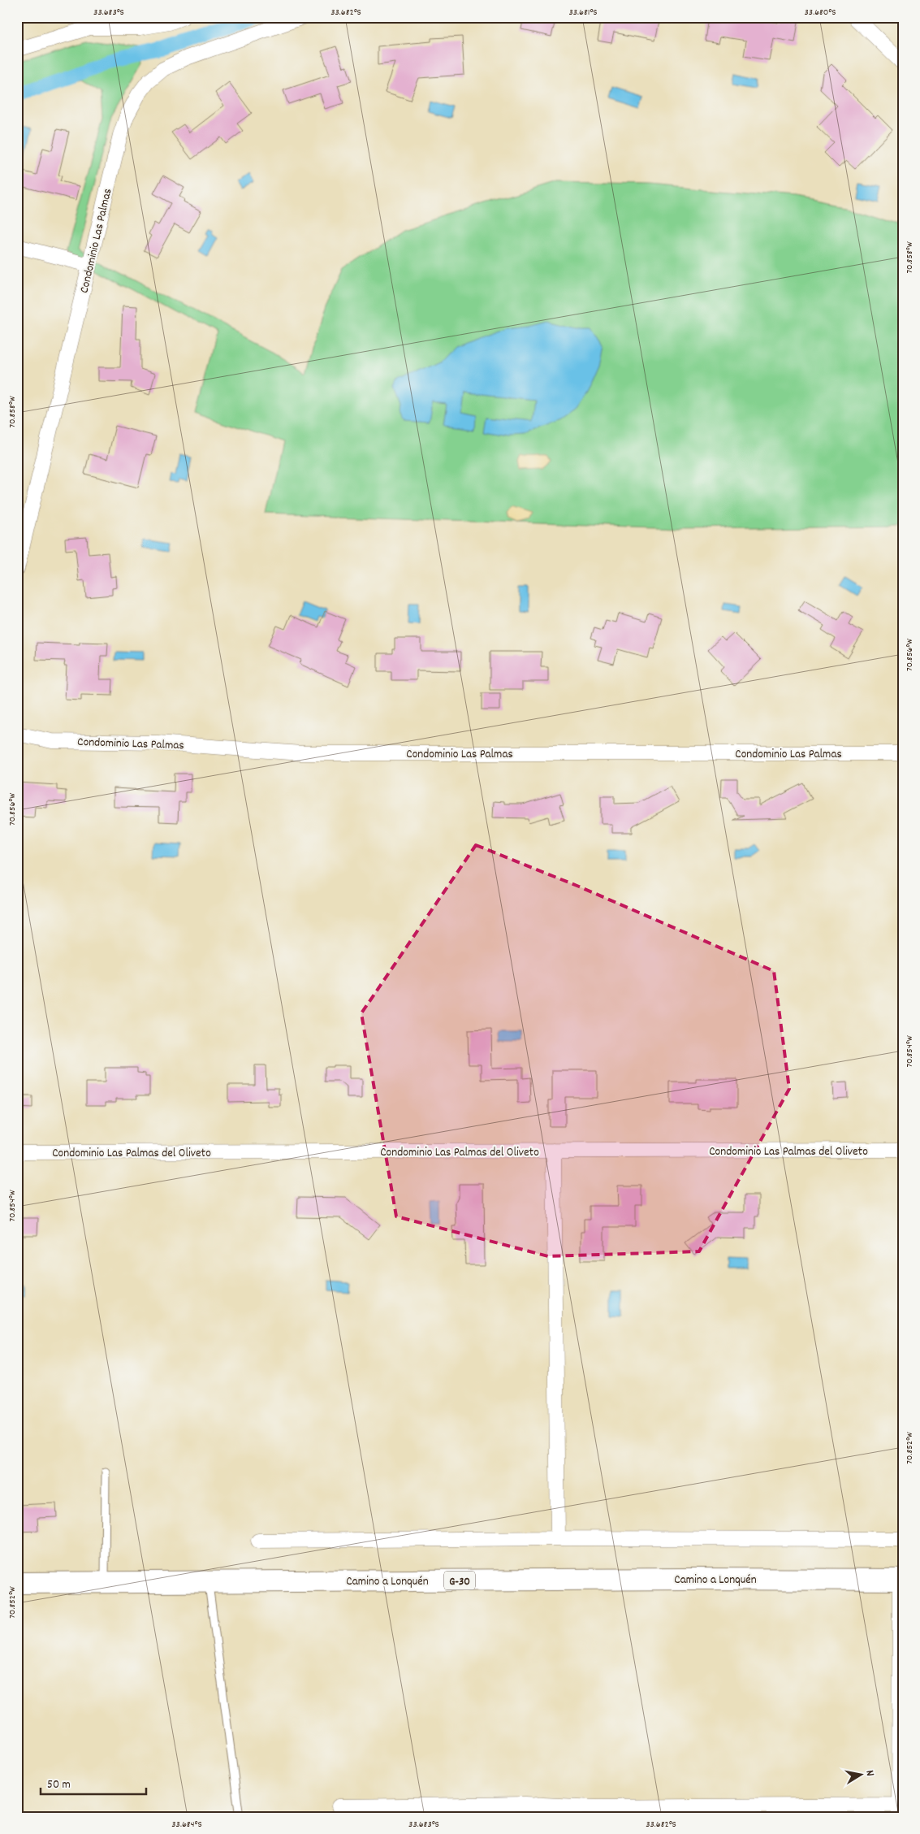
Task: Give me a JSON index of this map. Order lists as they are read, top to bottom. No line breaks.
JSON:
{"streets":{"main road":["Camino a Lonquén","G-30"],"street":["Condominio Las Palmas","Condominio Las Palmas del Oliveto"]},"scale_bar":"50 m","north":"right","coordinates":["33.683°S","33.682°S","33.681°S","33.680°S","70.858°W","70.856°W","70.854°W","70.852°W","33.684°S"]}
